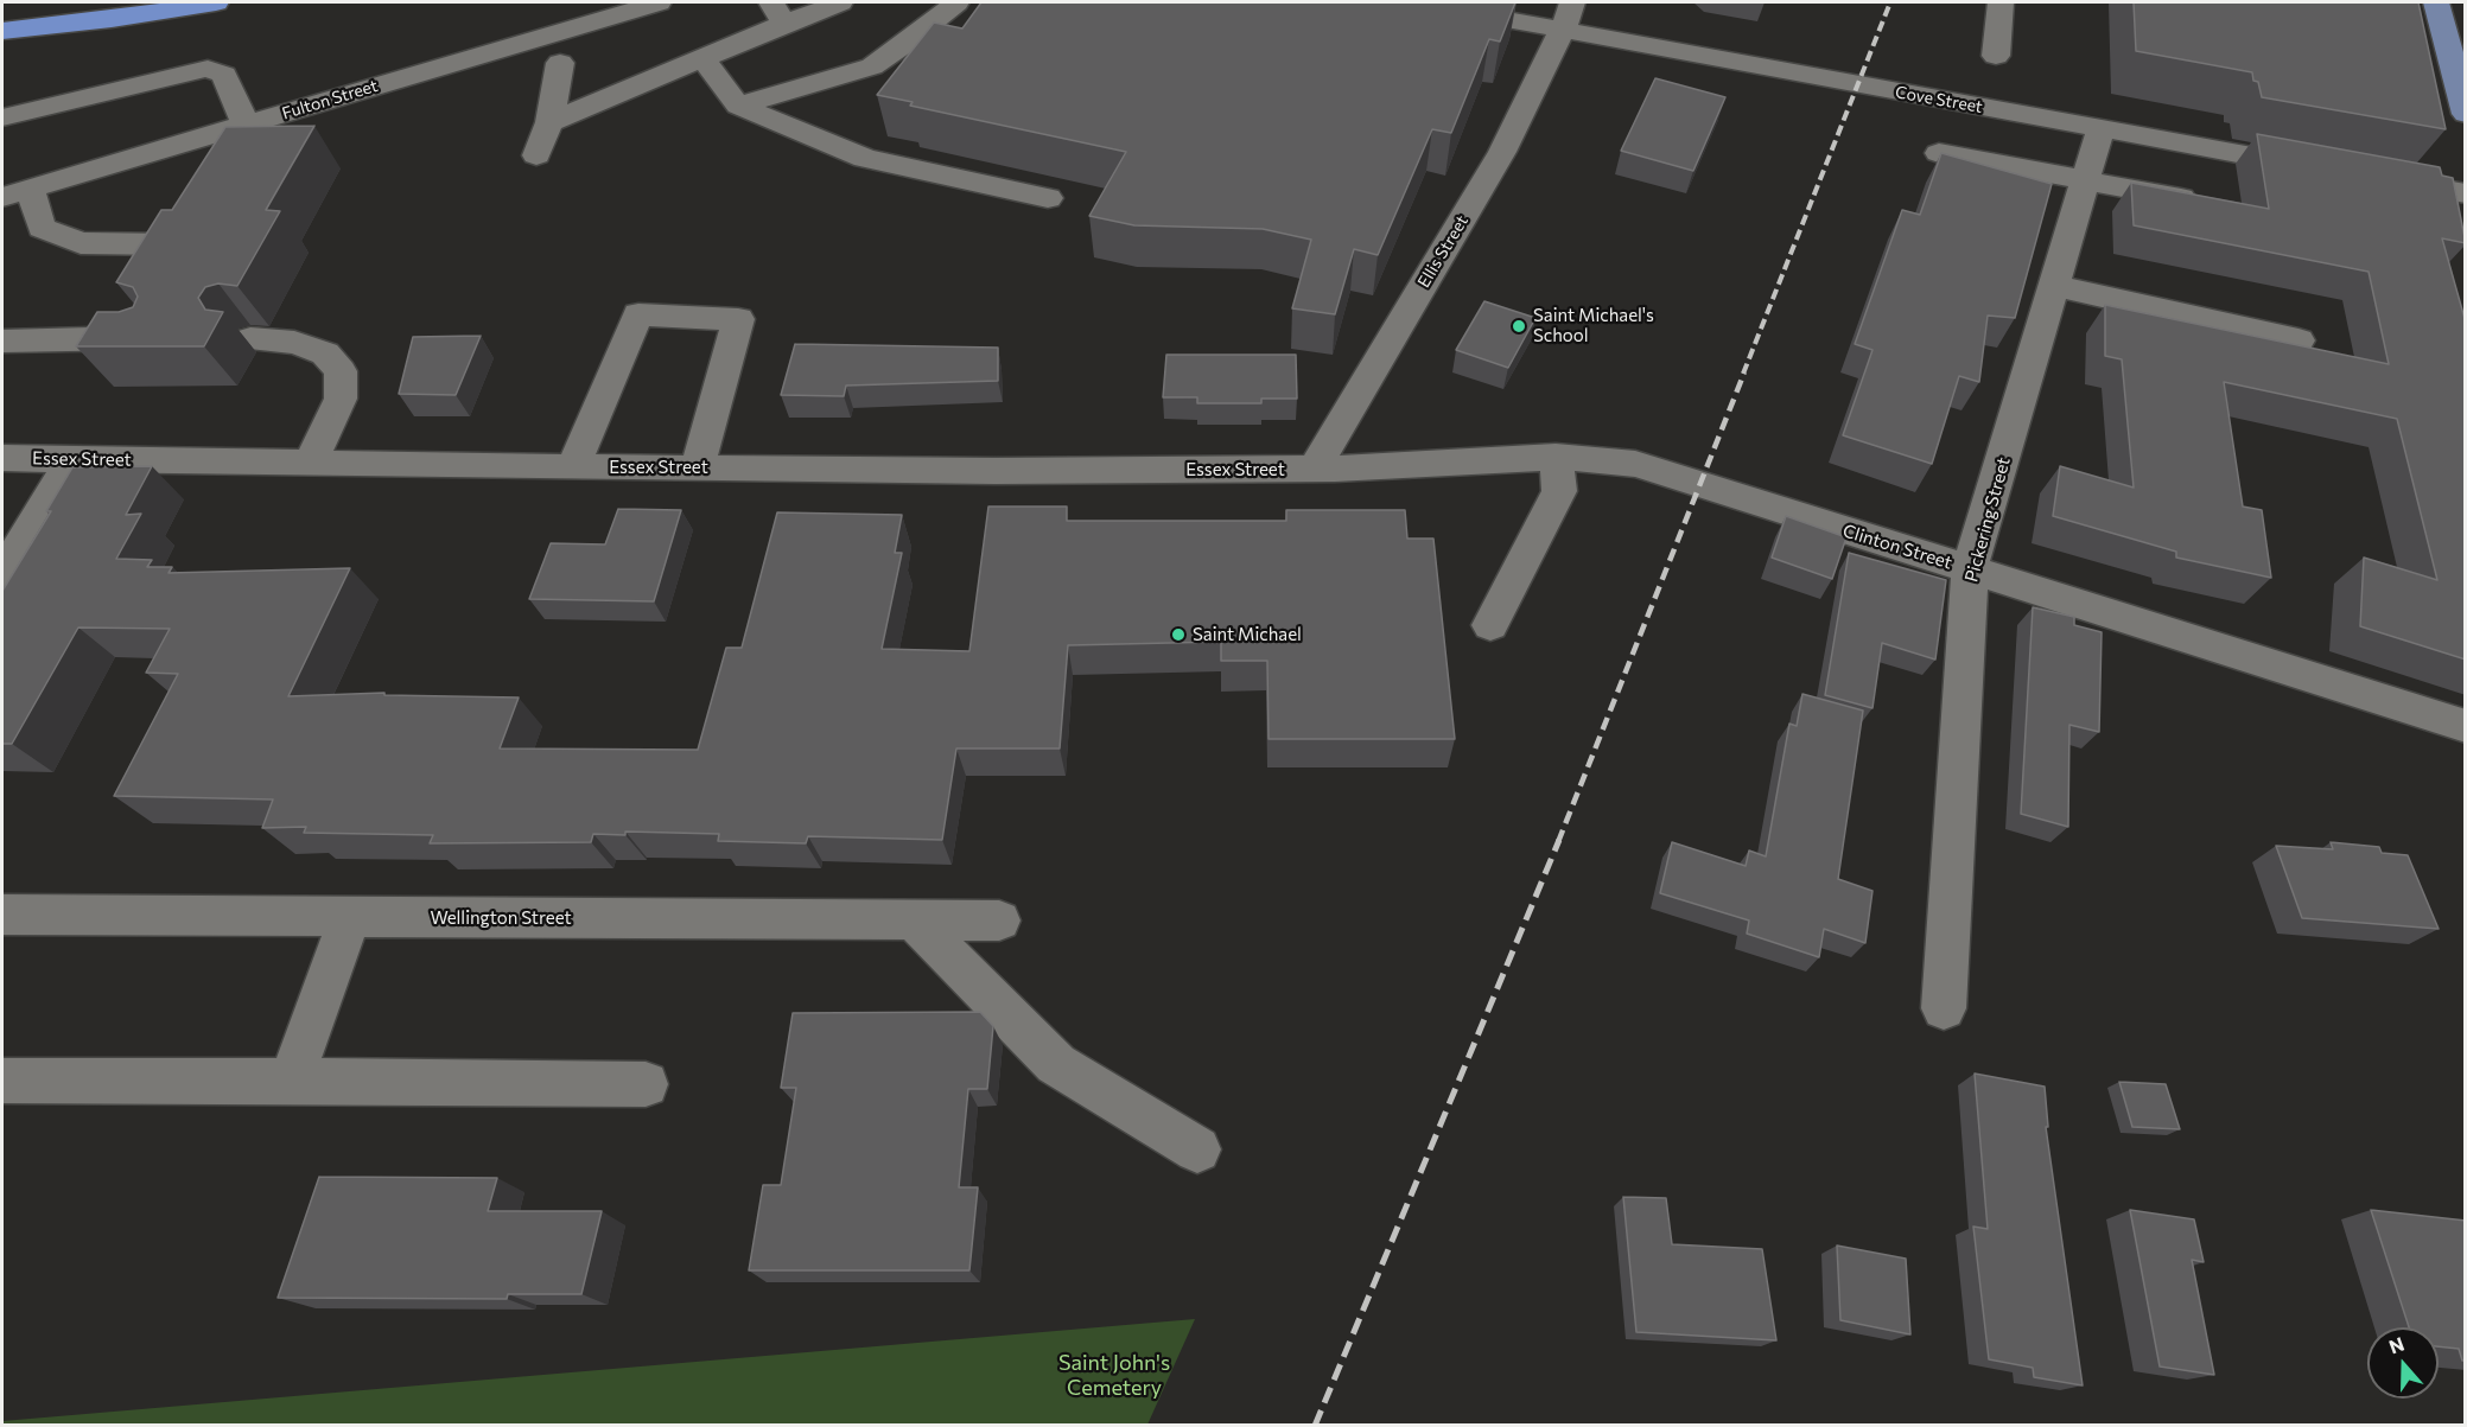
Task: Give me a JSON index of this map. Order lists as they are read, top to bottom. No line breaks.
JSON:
{"streets":{"street":["Fulton Street","Cove Street","Ellis Street","Essex Street","Pickering Street","Clinton Street","Wellington Street"]},"crossings":[["Cove Street","Ellis Street"],["Cove Street","Pickering Street"],["Ellis Street","Essex Street"],["Ellis Street","Clinton Street"],["Essex Street","Clinton Street"],["Pickering Street","Clinton Street"]],"parks":["Saint John's Cemetery"],"places":["Saint Michael's School","Saint Michael"],"north":"top"}
